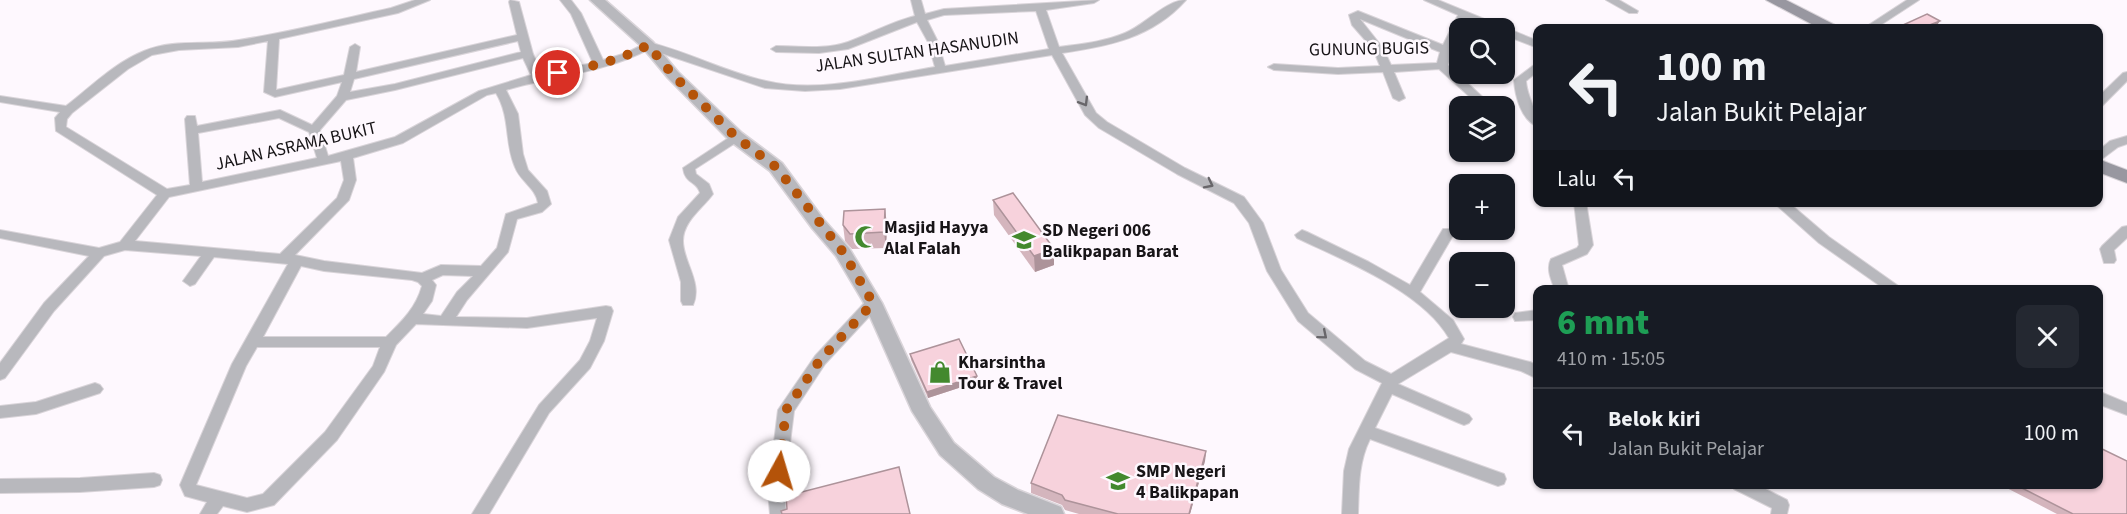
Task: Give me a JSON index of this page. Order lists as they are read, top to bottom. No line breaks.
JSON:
{"streets":{"street":["GUNUNG BUGIS","JALAN SULTAN HASANUDIN","JALAN ASRAMA BUKIT"]},"crossings":[["JALAN SULTAN HASANUDIN","JALAN ASRAMA BUKIT"]],"places":{"mosque":["Masjid Hayya Alal Falah"],"school or university":["SD Negeri 006 Balikpapan Barat","SMP Negeri 4 Balikpapan"],"shop":["Kharsintha Tour & Travel"]},"page":{"map_buttons":["+","−"],"turn":["100 m","Jalan Bukit Pelajar"],"then":"Lalu","heading":["6 mnt","410 m · 15:05"],"list":[{"name":"Belok kiri","note":"Jalan Bukit Pelajar","value":"100 m"}]}}
